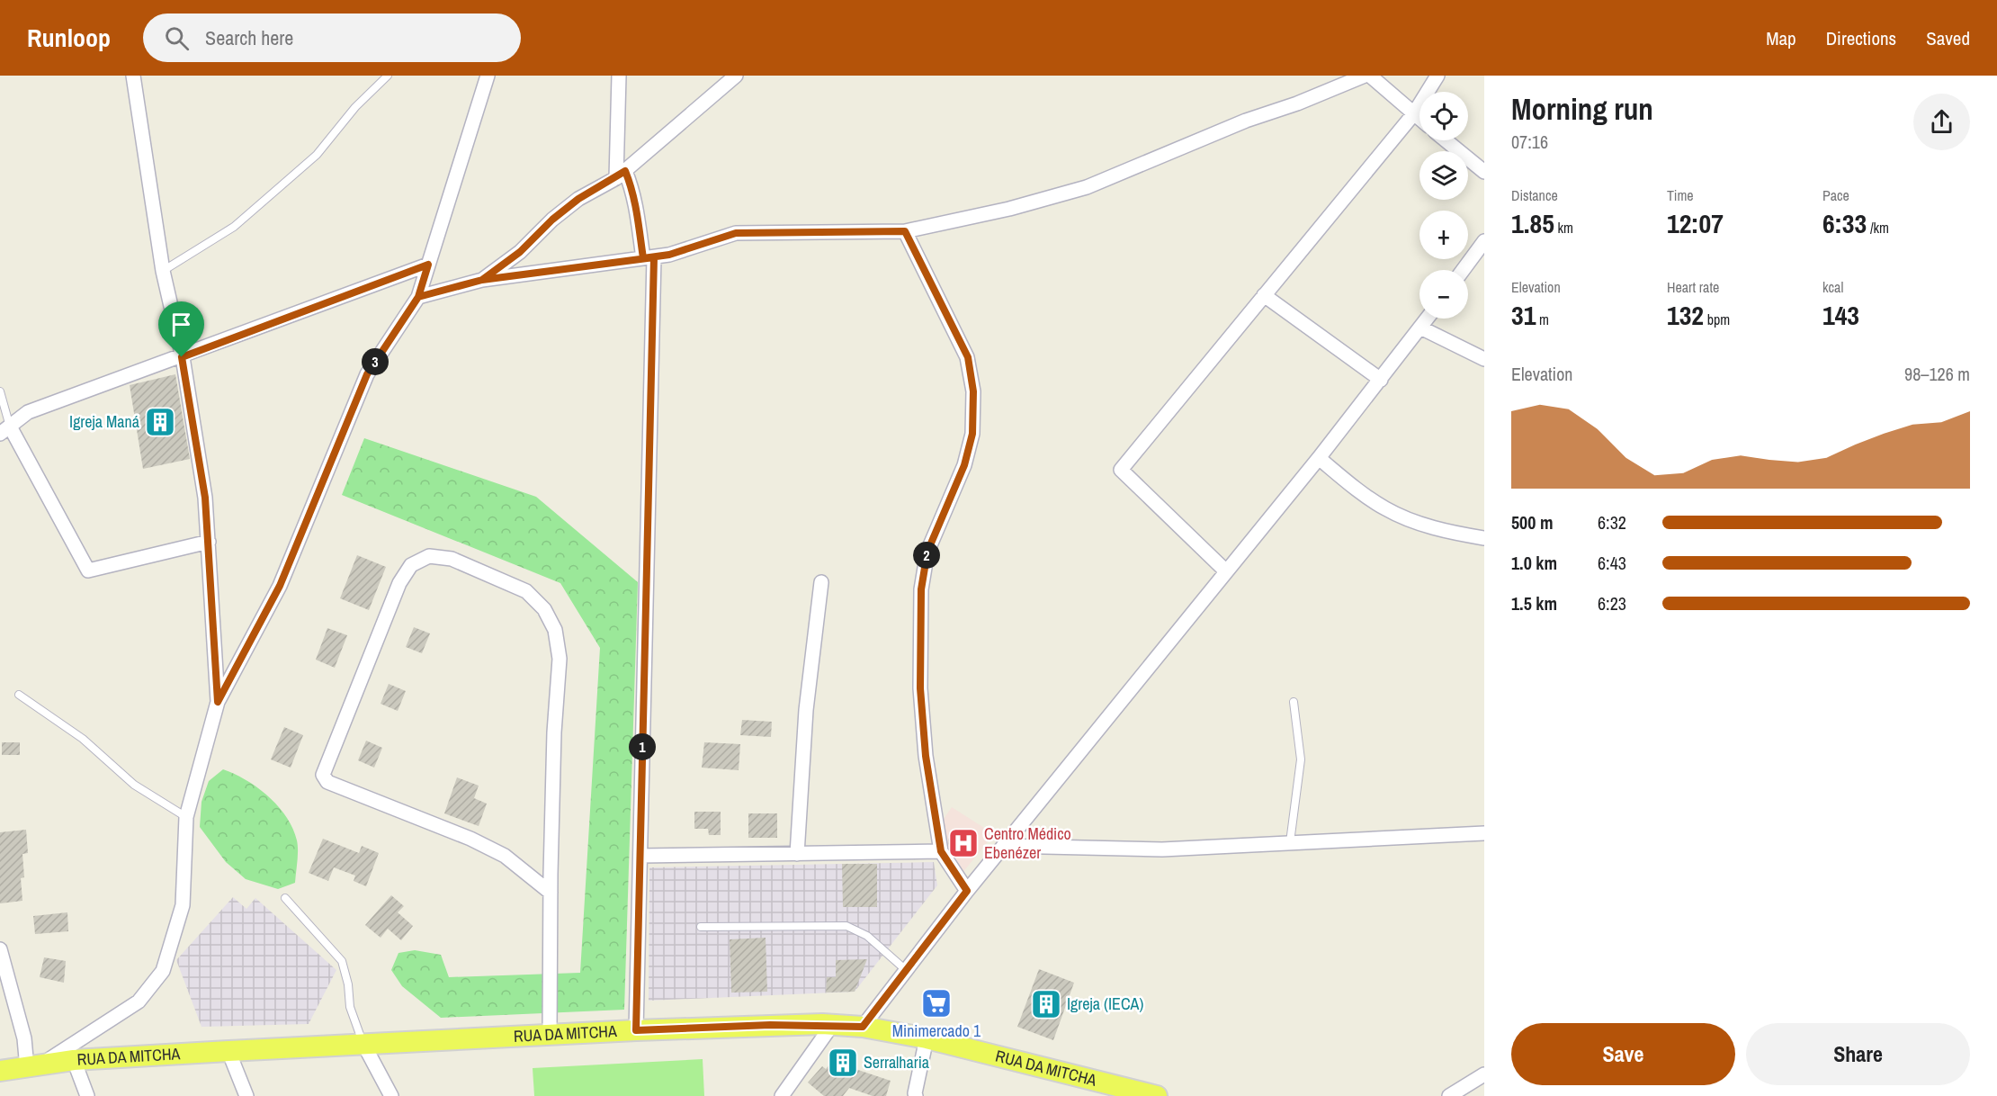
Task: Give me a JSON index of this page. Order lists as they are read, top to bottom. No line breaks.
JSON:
{"streets":{"main road":["RUA DA MITCHA"]},"places":{"building":["Igreja Maná","Igreja (IECA)","Serralharia"],"hospital":["Centro Médico Ebenézer"],"supermarket":["Minimercado 1"]},"page":{"header":"Runloop","search":"Search here","nav":["Map","Directions","Saved"],"heading":["Morning run","07:16"],"map_buttons":["+","−"],"stats":[["Distance","1.85 km"],["Time","12:07"],["Pace","6:33 /km"],["Elevation","31 m"],["Heart rate","132 bpm"],["kcal","143"]],"pins":["3","2","1"],"chart":["Elevation","98–126 m"],"list":[{"name":"500 m","note":"6:32"},{"name":"1.0 km","note":"6:43"},{"name":"1.5 km","note":"6:23"}],"buttons":["Save","Share"]}}
